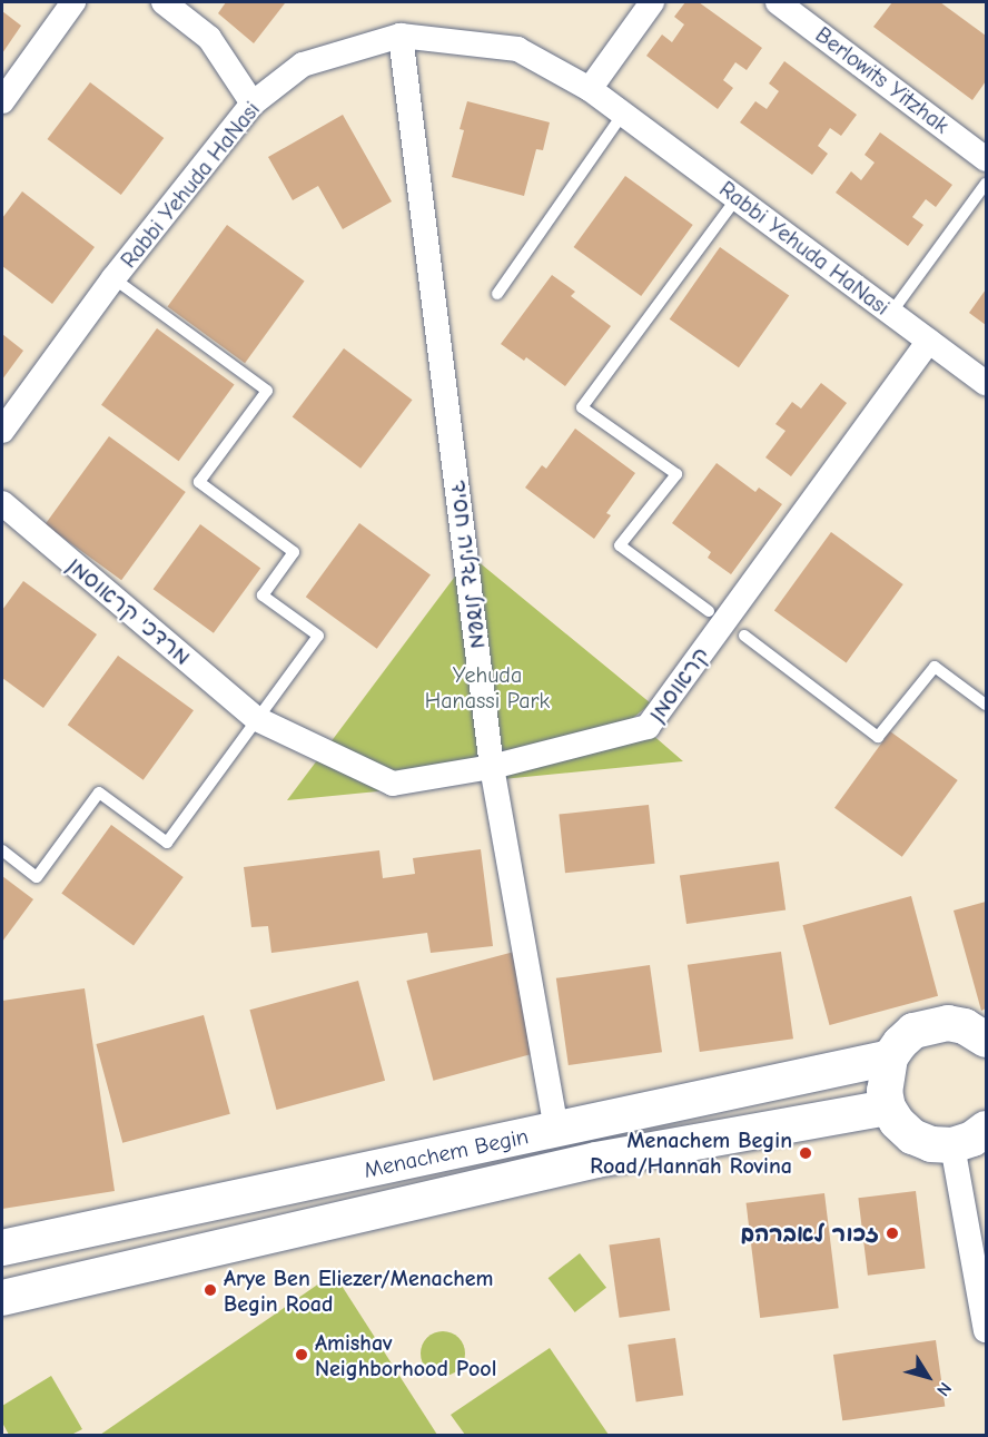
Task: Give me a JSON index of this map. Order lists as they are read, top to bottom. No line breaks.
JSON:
{"streets":{"street":["Berlowits Yitzhak","Rabbi Yehuda HaNasi","משעול גדליה חסיד","מרדכי קראוסמן","קראוסמן","Menachem Begin"]},"crossings":[["Rabbi Yehuda HaNasi","משעול גדליה חסיד"],["Rabbi Yehuda HaNasi","קראוסמן"],["משעול גדליה חסיד","קראוסמן"],["משעול גדליה חסיד","Menachem Begin"],["מרדכי קראוסמן","קראוסמן"]],"parks":["Yehuda Hanassi Park"],"places":["Menachem Begin Road/Hannah Rovina","זכור לאברהם","Arye Ben Eliezer/Menachem Begin Road","Amishav Neighborhood Pool"],"north":"bottom right"}
